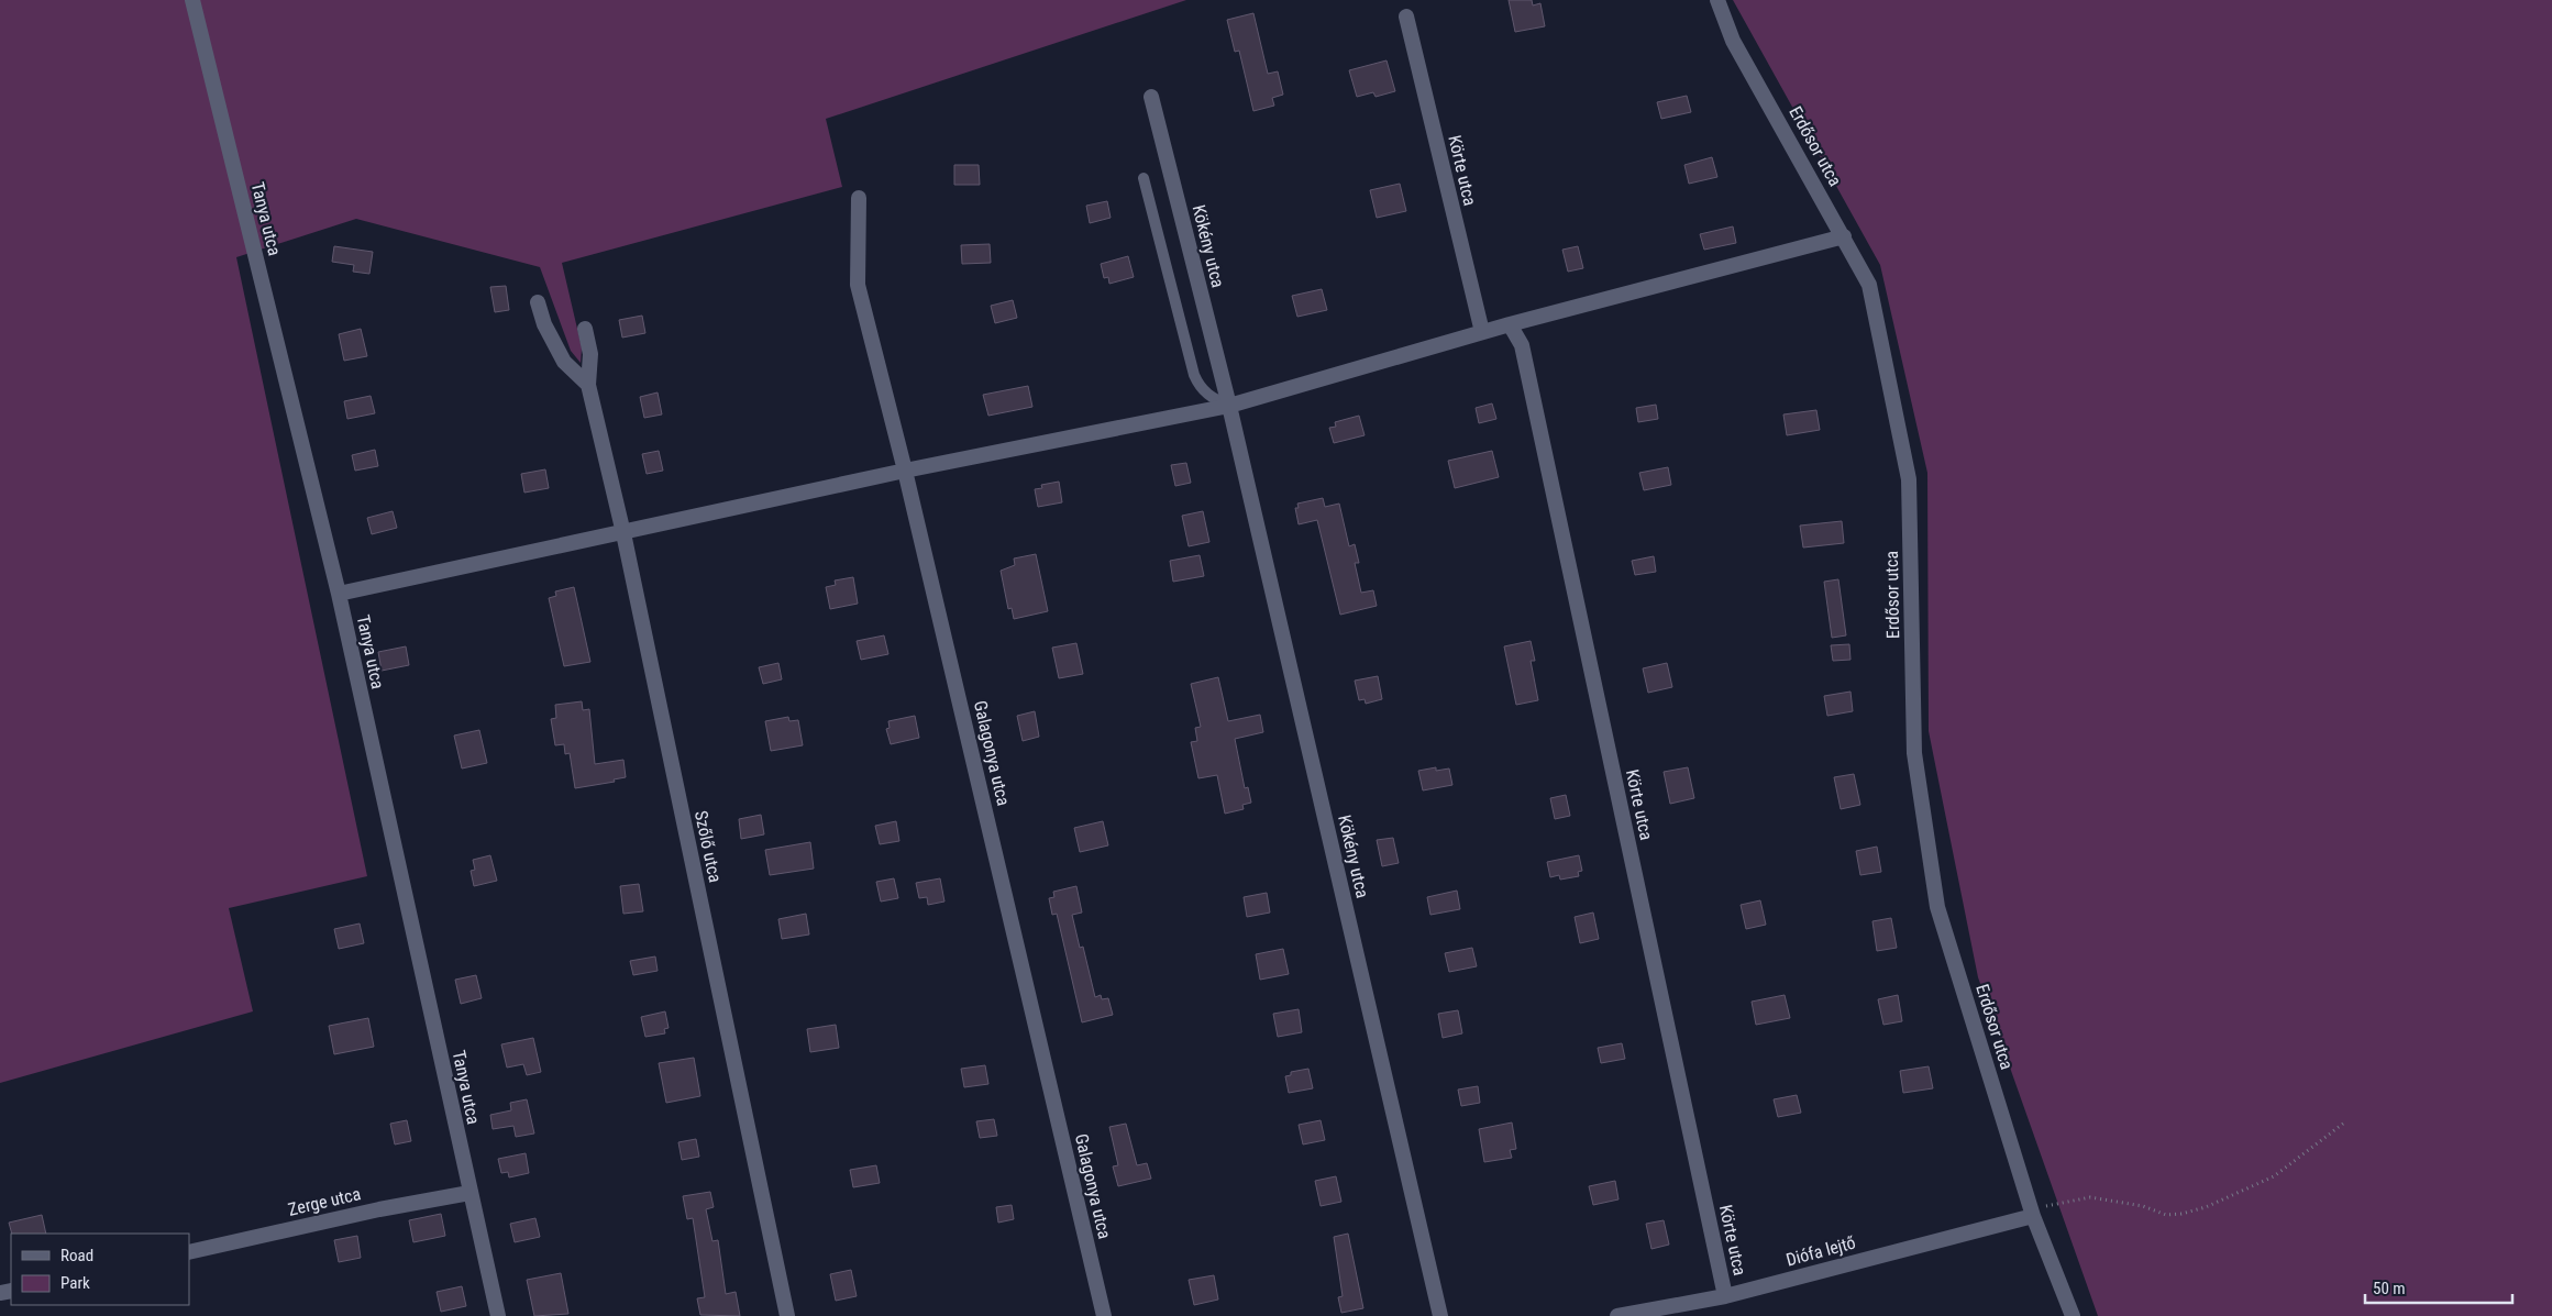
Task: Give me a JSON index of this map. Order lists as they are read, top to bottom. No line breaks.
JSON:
{"streets":{"street":["Erdősor utca","Körte utca","Tanya utca","Kökény utca","Galagonya utca","Szőlő utca","Zerge utca","Diófa lejtő"]},"crossings":[["Erdősor utca","Diófa lejtő"],["Körte utca","Diófa lejtő"],["Tanya utca","Zerge utca"]],"legend":["Road","Park"],"scale_bar":"50 m"}
